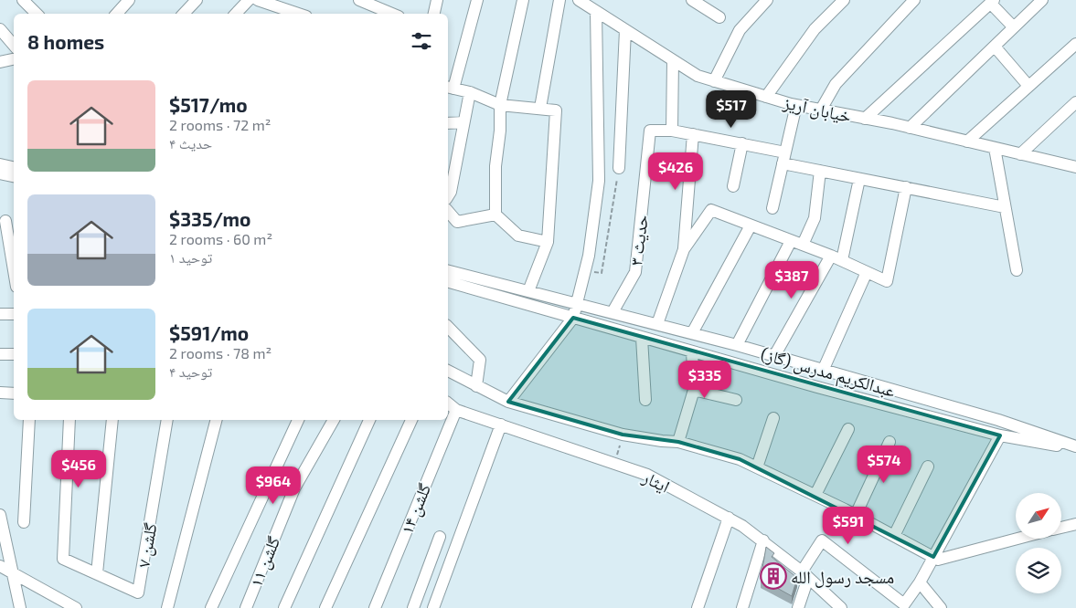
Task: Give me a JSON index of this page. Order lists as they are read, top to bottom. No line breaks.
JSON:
{"streets":{"street":["خیابان آریز","حدیث ۳","عبدالکریم مدرس (گاز)","ایثار","گلشن ۱۴","گلشن ۷","گلشن ۱۱"]},"crossings":[["حدیث ۳","عبدالکریم مدرس (گاز)"],["ایثار","گلشن ۱۴"]],"places":{"building":["مسجد رسول الله"]},"north":"top right","page":{"heading":"8 homes","list":[{"name":"$517/mo","note":"2 rooms · 72 m² · حدیث ۴"},{"name":"$335/mo","note":"2 rooms · 60 m² · توحید ۱"},{"name":"$591/mo","note":"2 rooms · 78 m² · توحید ۴"}],"price":["$517","$426","$387","$335","$574","$456","$964","$591"]}}
